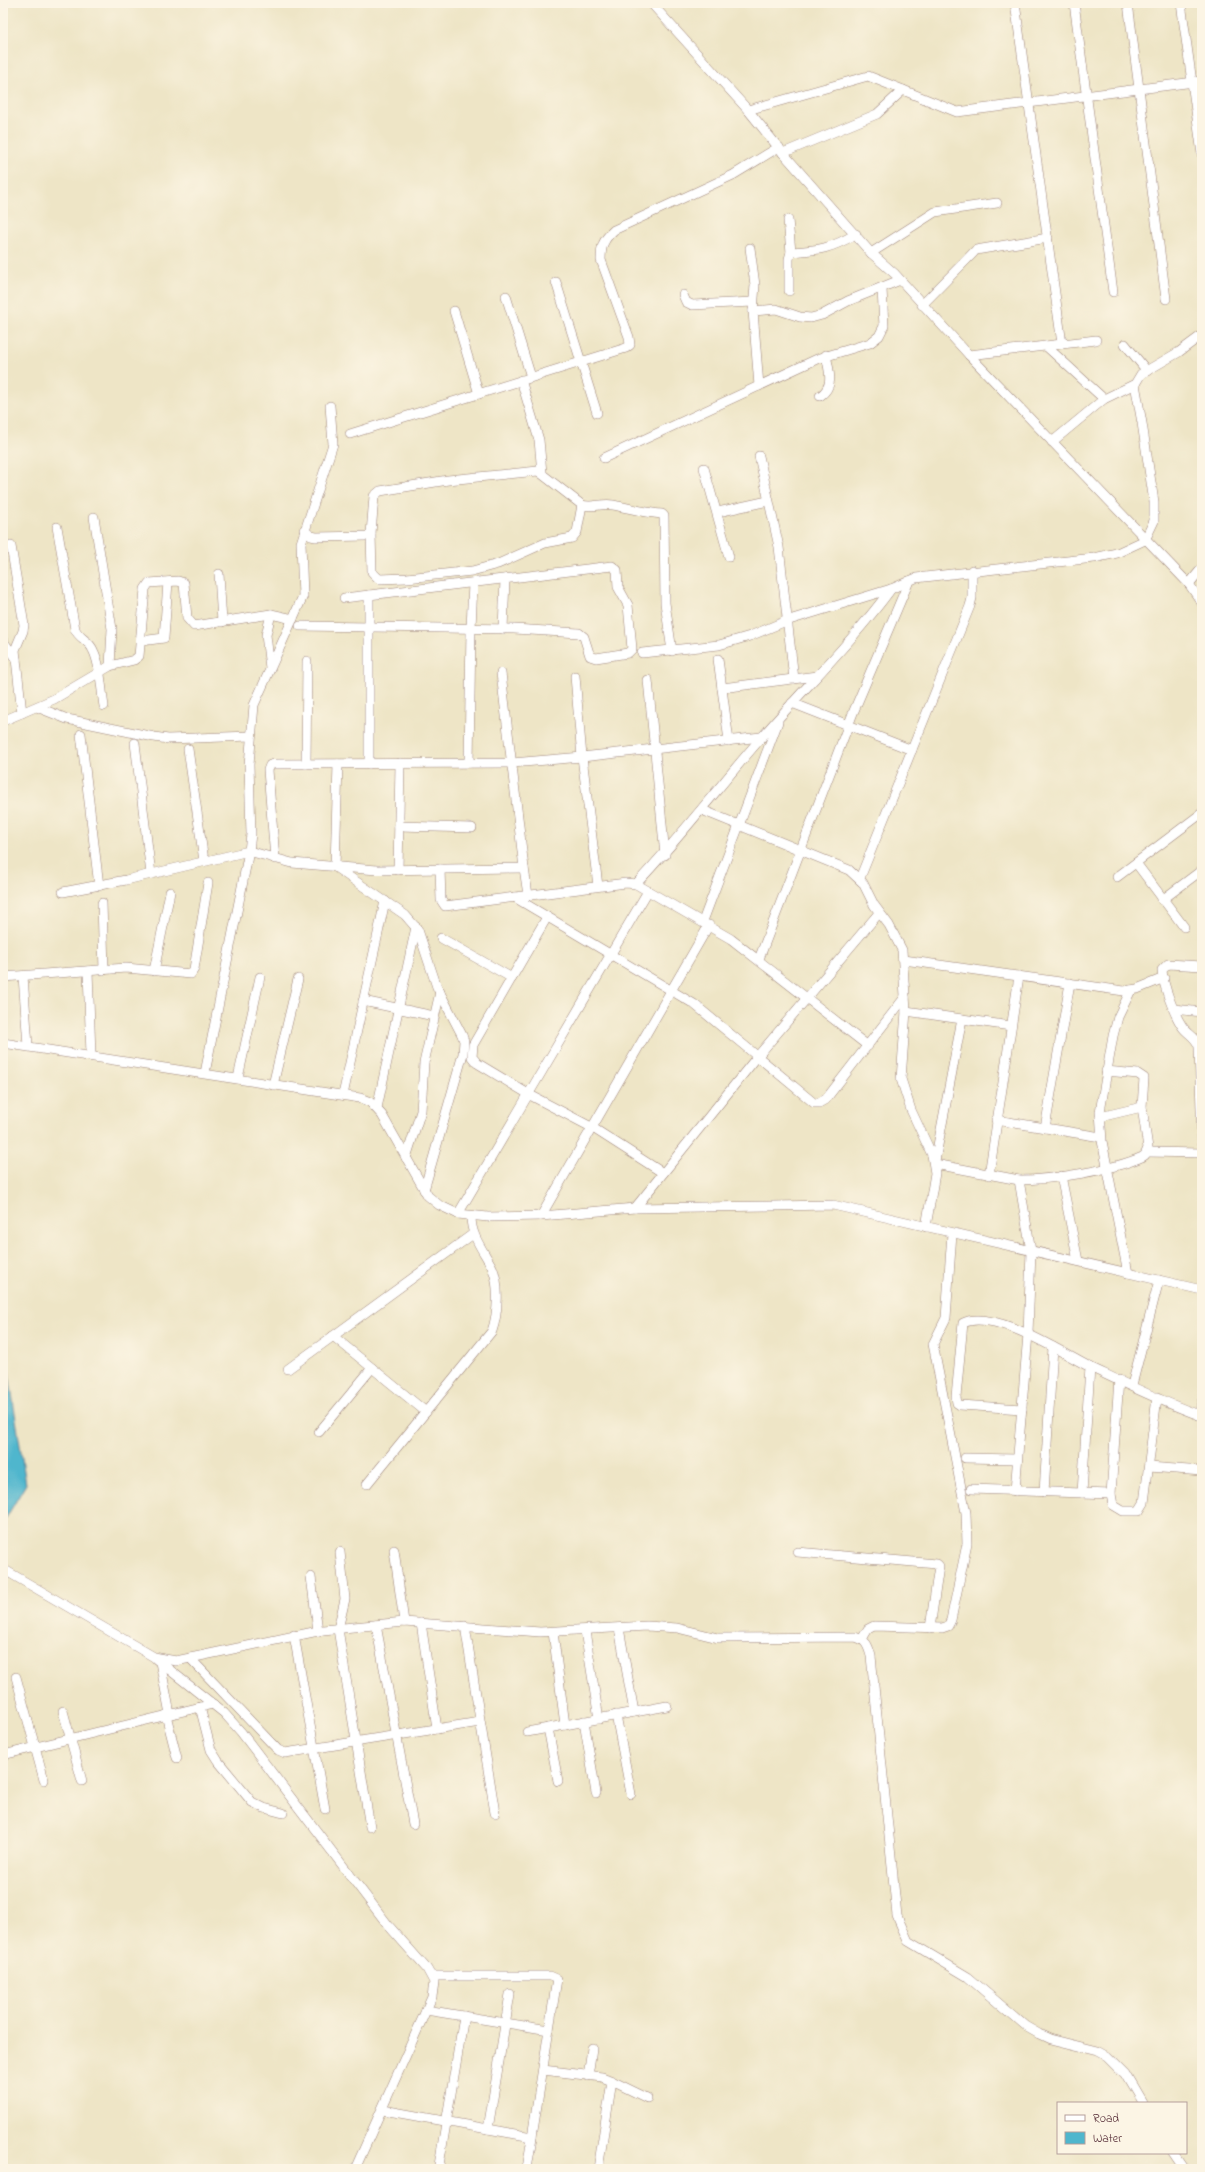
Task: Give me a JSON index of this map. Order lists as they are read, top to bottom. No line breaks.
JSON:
{"legend":["Road","Water"]}
